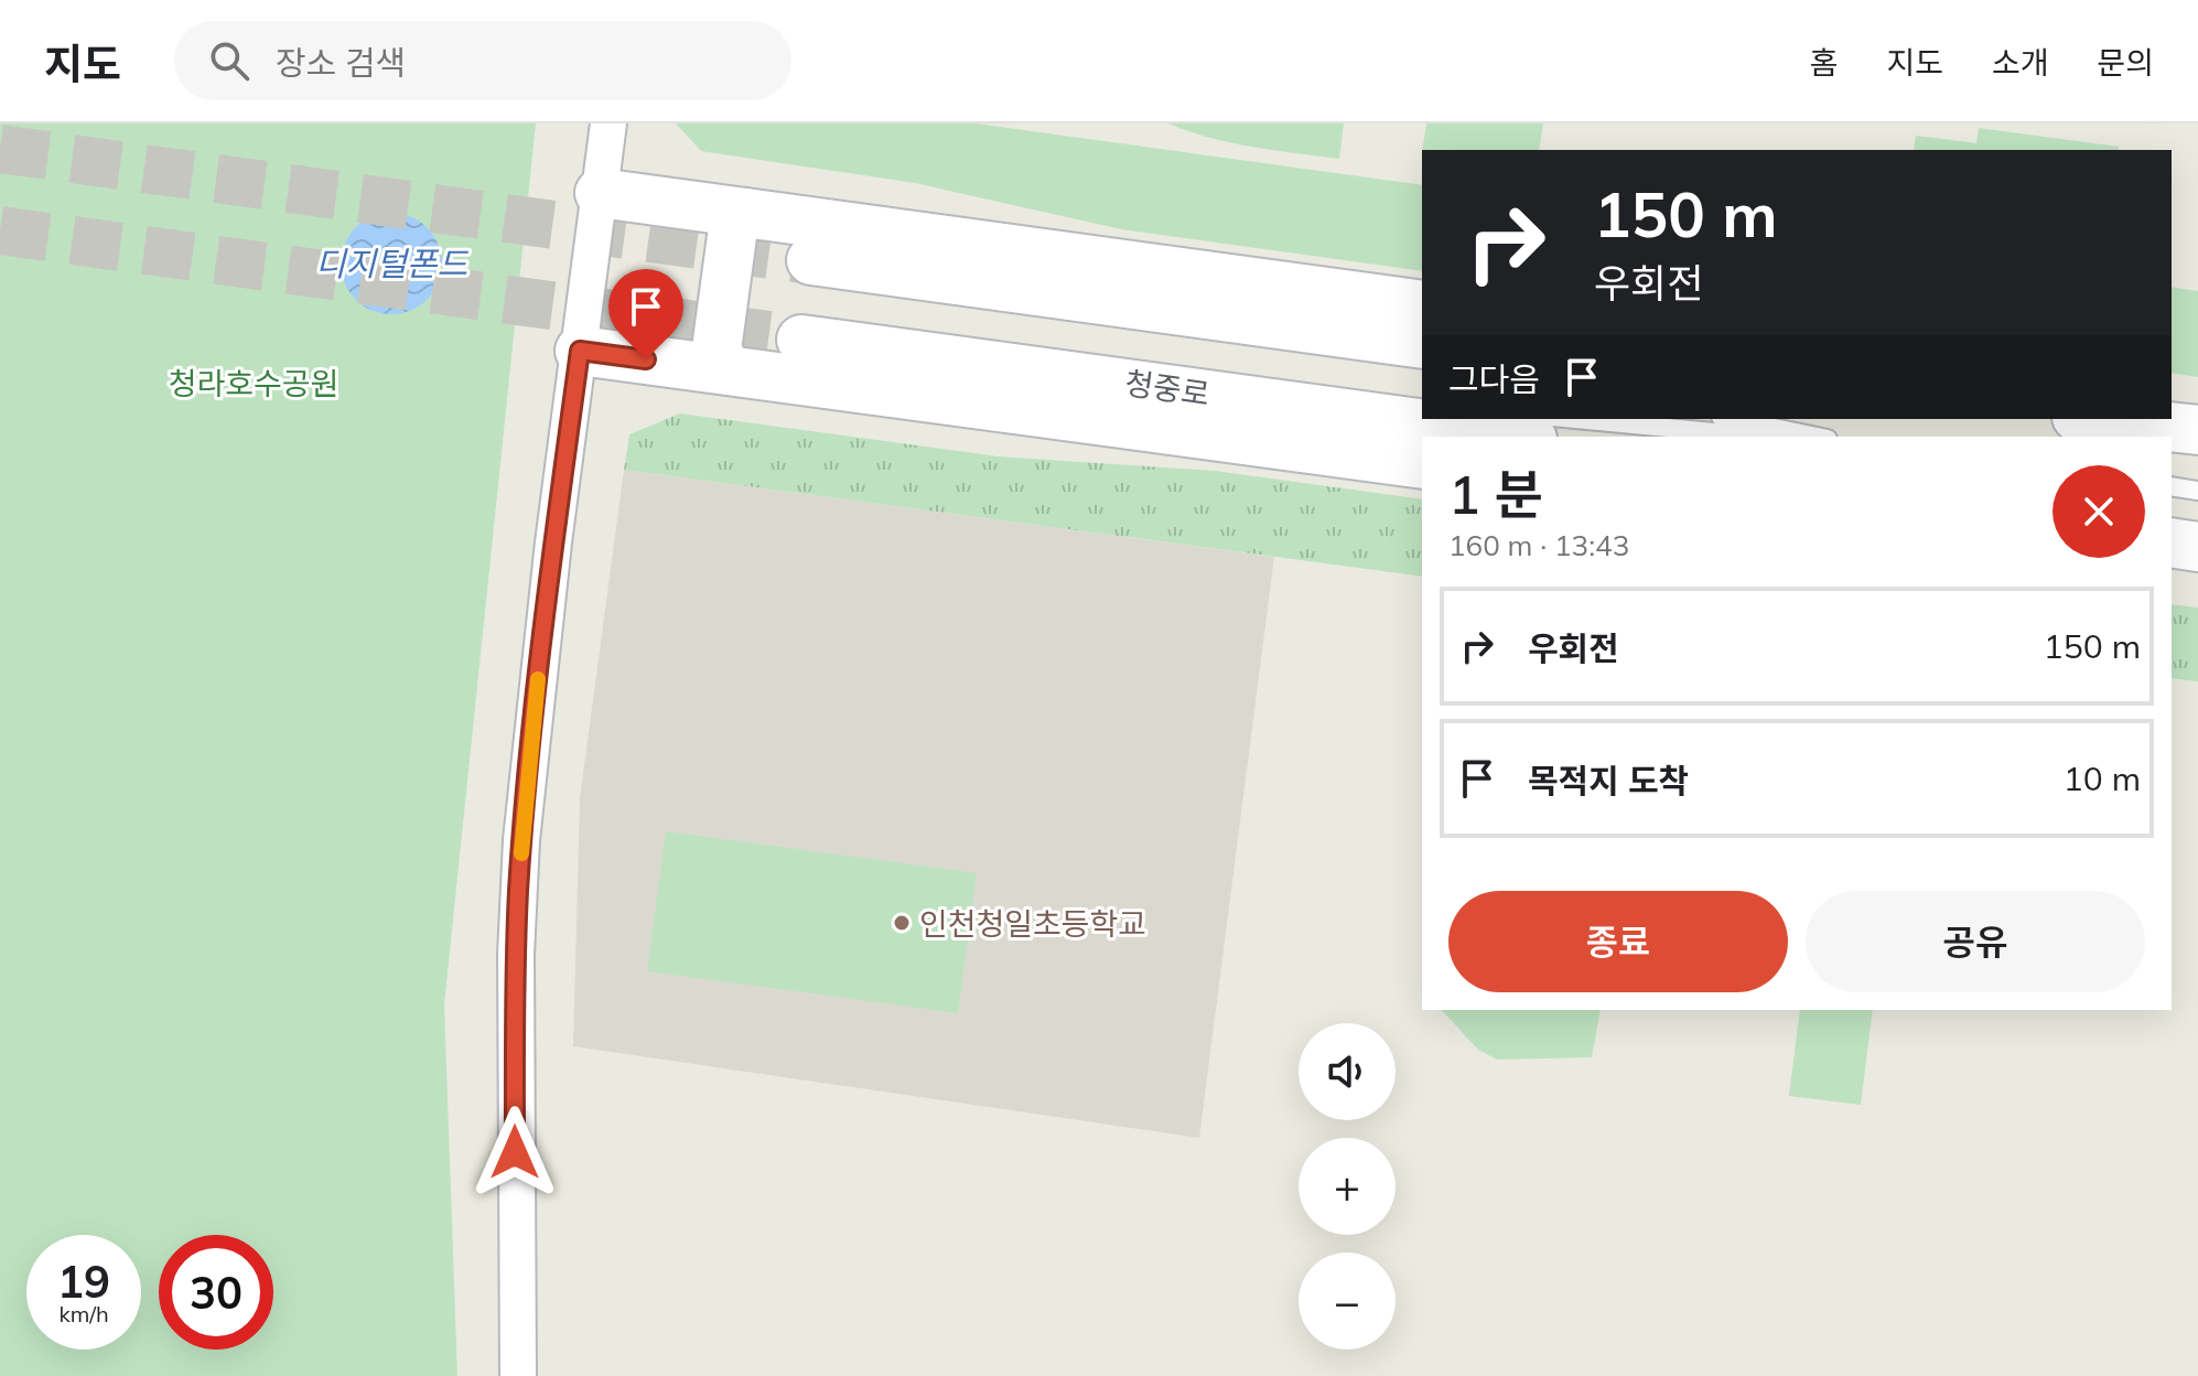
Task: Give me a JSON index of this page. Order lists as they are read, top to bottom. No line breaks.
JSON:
{"streets":{"street":["청중로"]},"water":["디지털폰드"],"parks":["청라호수공원"],"places":["인천청일초등학교"],"page":{"header":"지도","search":"장소 검색","nav":["홈","지도","소개","문의"],"turn":["150 m","우회전"],"then":"그다음","heading":["1 분","160 m · 13:43"],"list":[{"name":"우회전","value":"150 m"},{"name":"목적지 도착","value":"10 m"}],"buttons":["종료","공유"],"map_buttons":["+","−"],"speed":"19 km/h","limit":"30"}}
